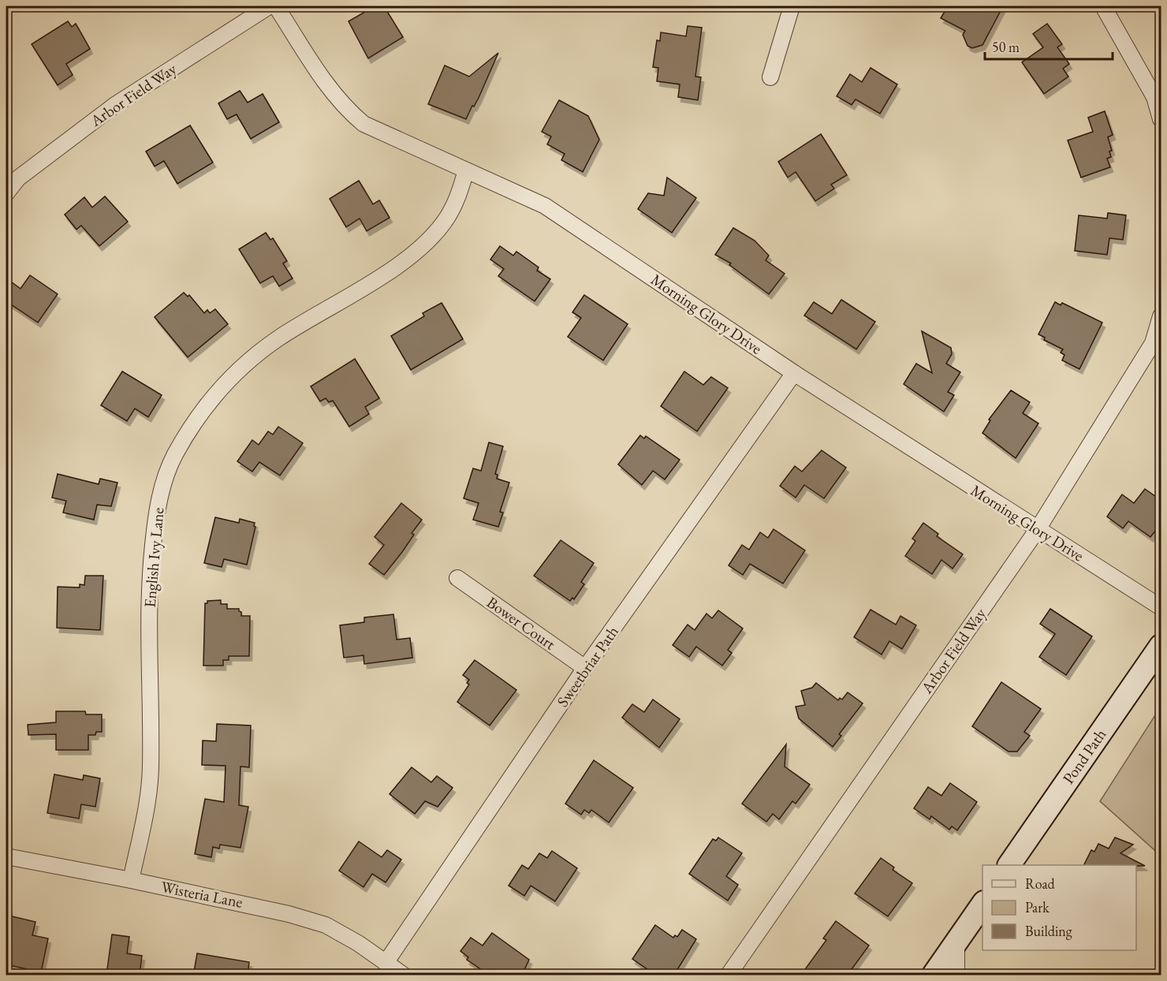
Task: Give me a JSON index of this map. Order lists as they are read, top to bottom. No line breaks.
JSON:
{"streets":{"street":["Arbor Field Way","Morning Glory Drive","English Ivy Lane","Bower Court","Sweetbriar Path","Pond Path","Wisteria Lane"]},"crossings":[["Arbor Field Way","Morning Glory Drive"],["Morning Glory Drive","English Ivy Lane"],["Morning Glory Drive","Sweetbriar Path"],["English Ivy Lane","Wisteria Lane"],["Bower Court","Sweetbriar Path"],["Sweetbriar Path","Wisteria Lane"]],"legend":["Road","Park","Building"],"scale_bar":"50 m"}
